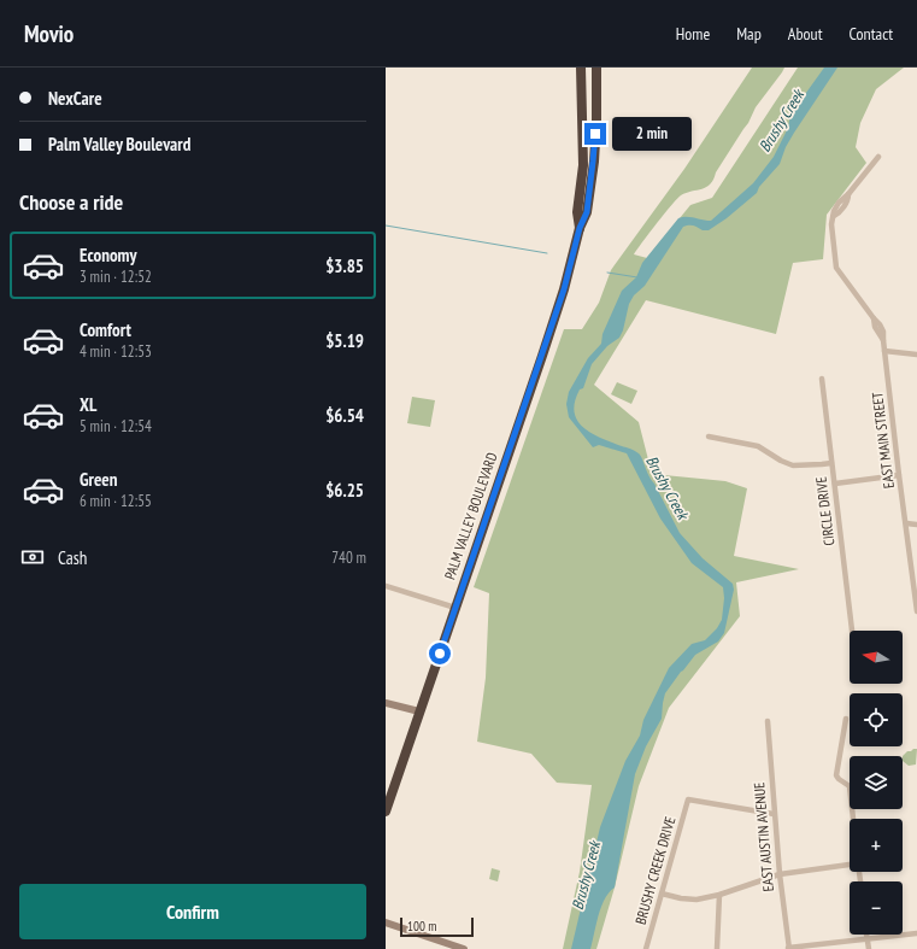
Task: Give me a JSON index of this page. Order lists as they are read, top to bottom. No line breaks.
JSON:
{"streets":{"highway":["PALM VALLEY BOULEVARD"],"street":["EAST MAIN STREET","CIRCLE DRIVE","EAST AUSTIN AVENUE","BRUSHY CREEK DRIVE"]},"crossings":[["EAST AUSTIN AVENUE","BRUSHY CREEK DRIVE"]],"water":["Brushy Creek"],"scale_bar":"100 m","north":"left","page":{"header":"Movio","nav":["Home","Map","About","Contact"],"banner":["NexCare","Palm Valley Boulevard"],"bubble":"2 min","heading":"Choose a ride","list":[{"name":"Economy","note":"3 min · 12:52","value":"$3.85"},{"name":"Comfort","note":"4 min · 12:53","value":"$5.19"},{"name":"XL","note":"5 min · 12:54","value":"$6.54"},{"name":"Green","note":"6 min · 12:55","value":"$6.25"}],"pay":["Cash","740 m"],"map_buttons":["+","−"],"buttons":"Confirm","scale":"100 m"}}
